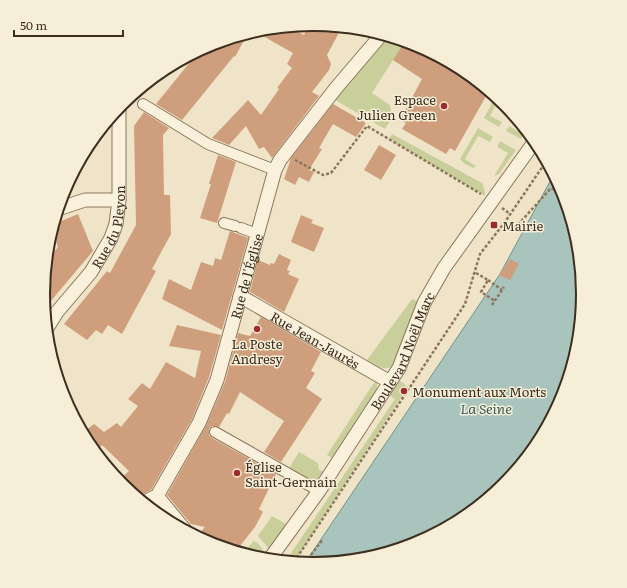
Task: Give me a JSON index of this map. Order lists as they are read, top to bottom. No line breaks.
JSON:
{"streets":{"street":["Rue du Pleyon","Rue de l'Église","Rue Jean-Jaurès","Boulevard Noël Marc"]},"crossings":[["Rue de l'Église","Rue Jean-Jaurès"],["Rue Jean-Jaurès","Boulevard Noël Marc"]],"water":["La Seine"],"places":{"other":["Espace Julien Green","La Poste Andresy","Monument aux Morts","Église Saint-Germain"],"transit":["Mairie"]},"scale_bar":"50 m"}
